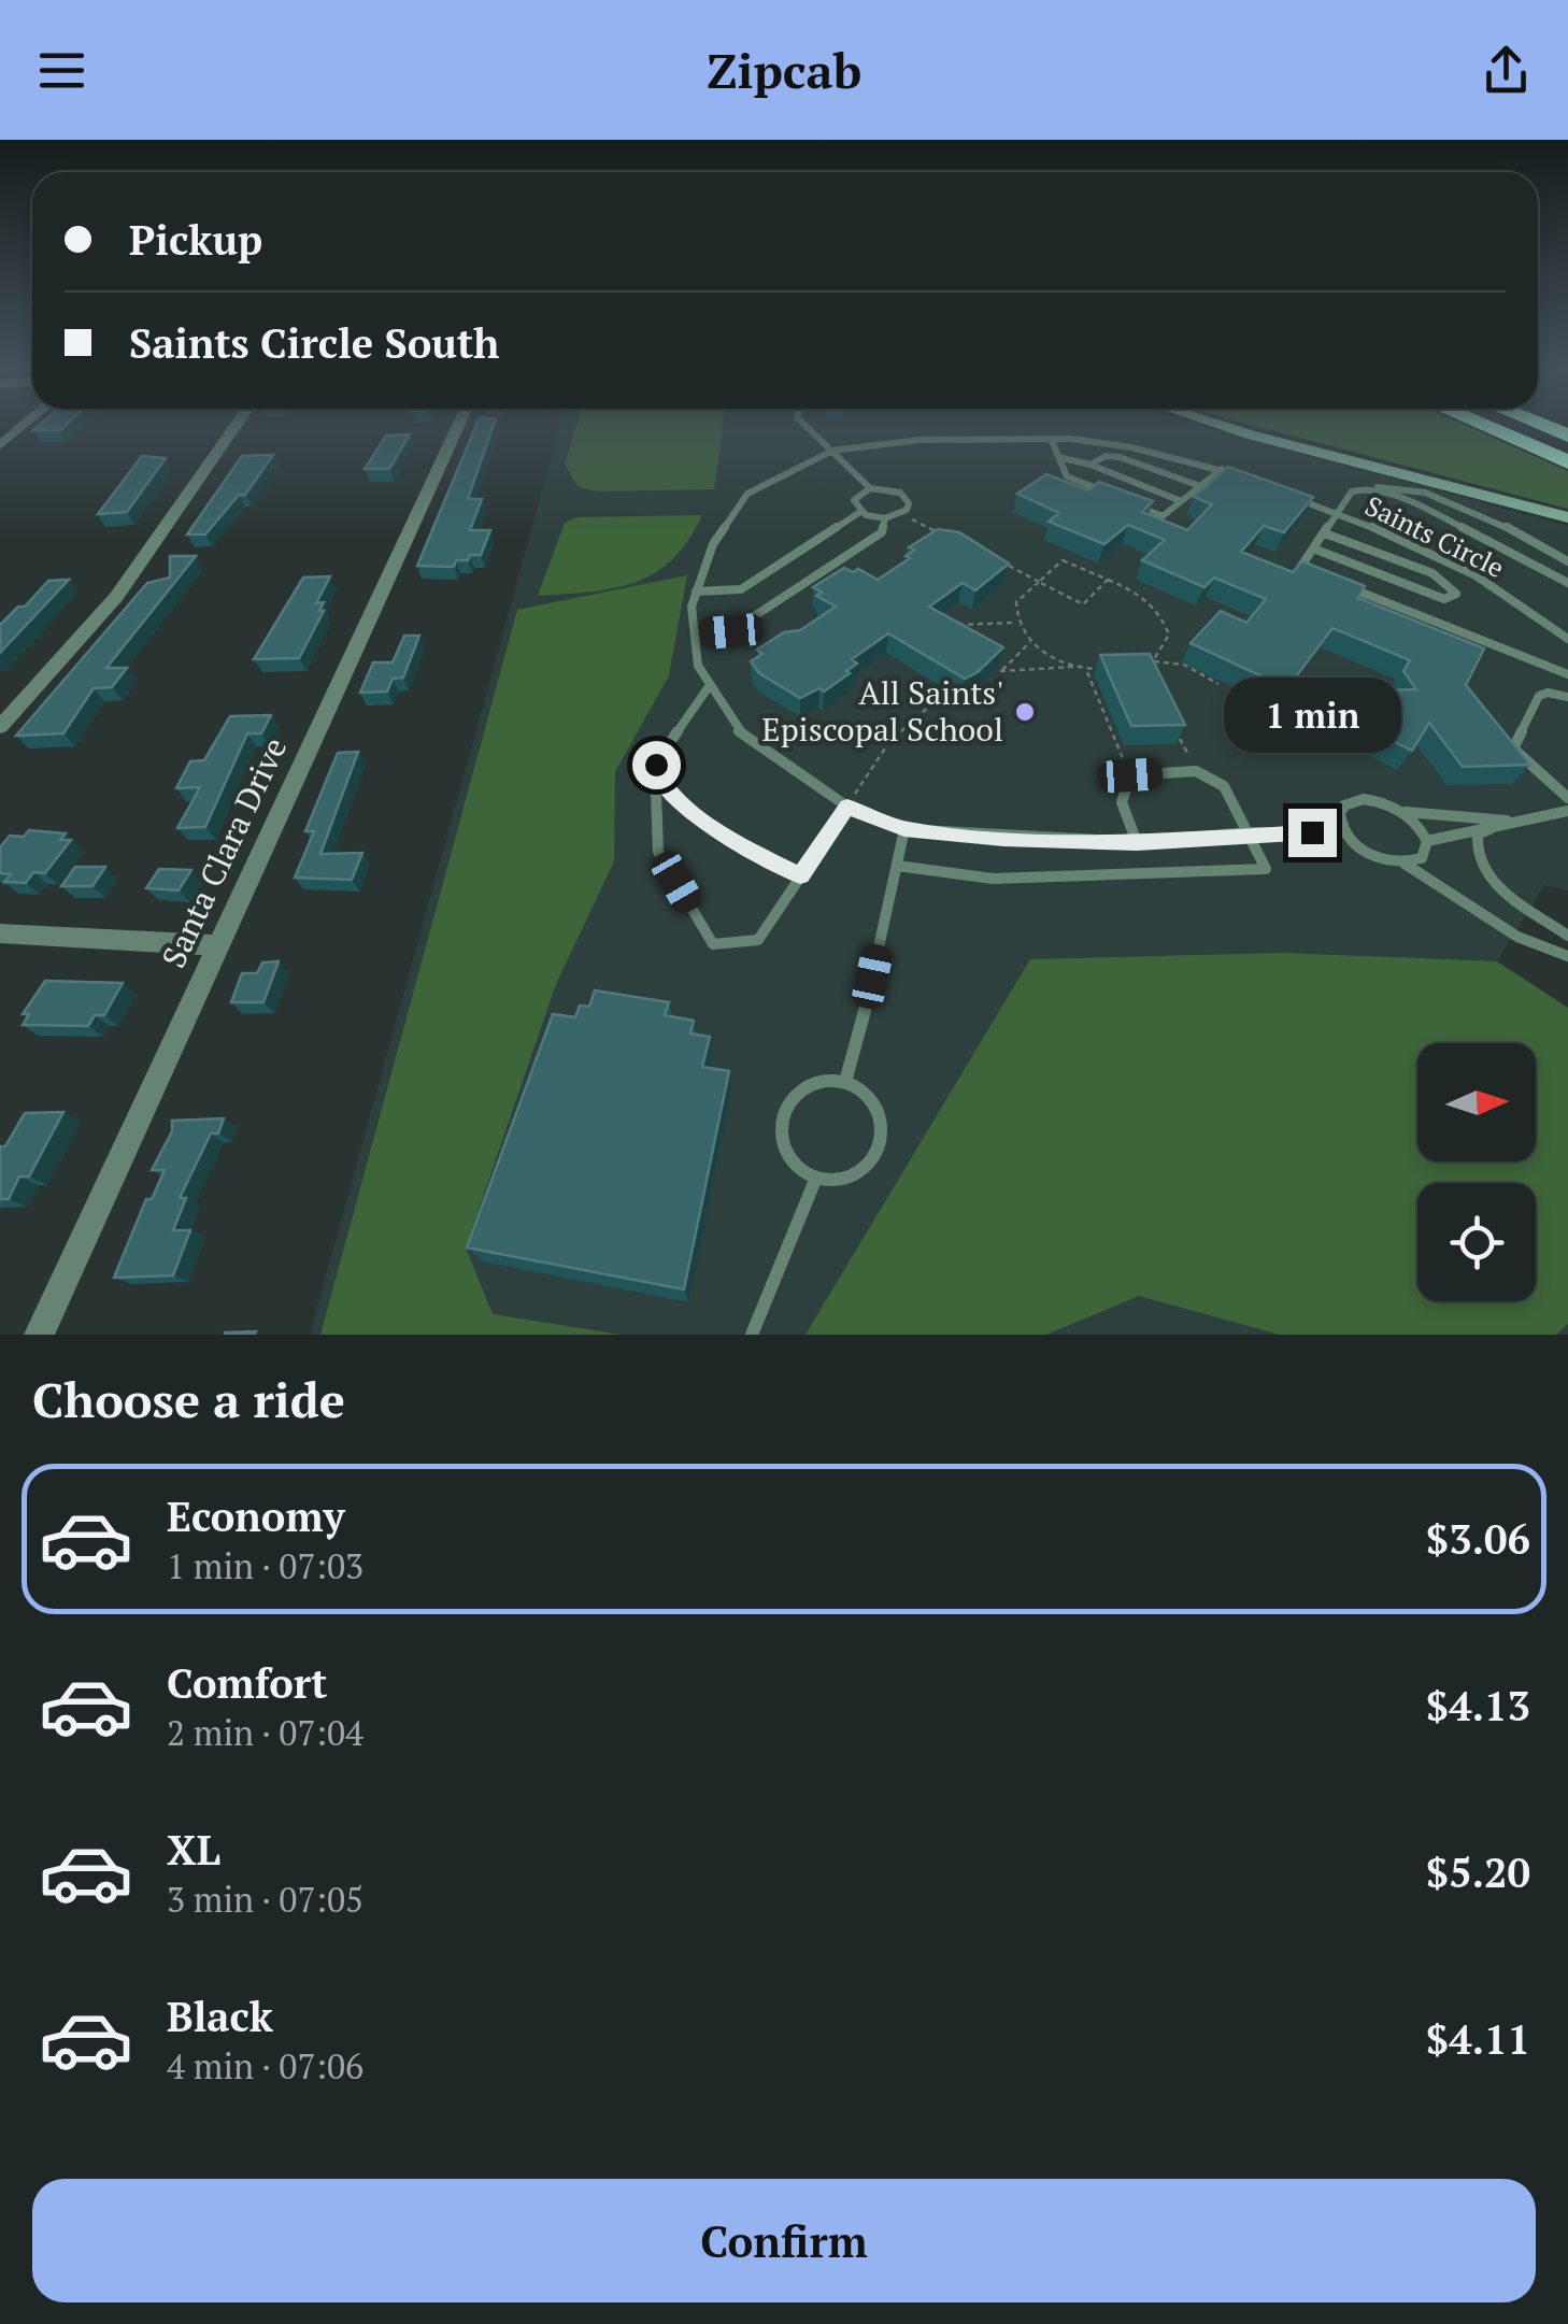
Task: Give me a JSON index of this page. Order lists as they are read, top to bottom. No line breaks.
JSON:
{"streets":{"street":["Santa Clara Drive"],"lane":["Saints Circle"]},"places":["All Saints' Episcopal School"],"north":"right","page":{"header":"Zipcab","banner":["Pickup","Saints Circle South"],"bubble":"1 min","heading":"Choose a ride","list":[{"name":"Economy","note":"1 min · 07:03","value":"$3.06"},{"name":"Comfort","note":"2 min · 07:04","value":"$4.13"},{"name":"XL","note":"3 min · 07:05","value":"$5.20"},{"name":"Black","note":"4 min · 07:06","value":"$4.11"}],"buttons":"Confirm"}}
